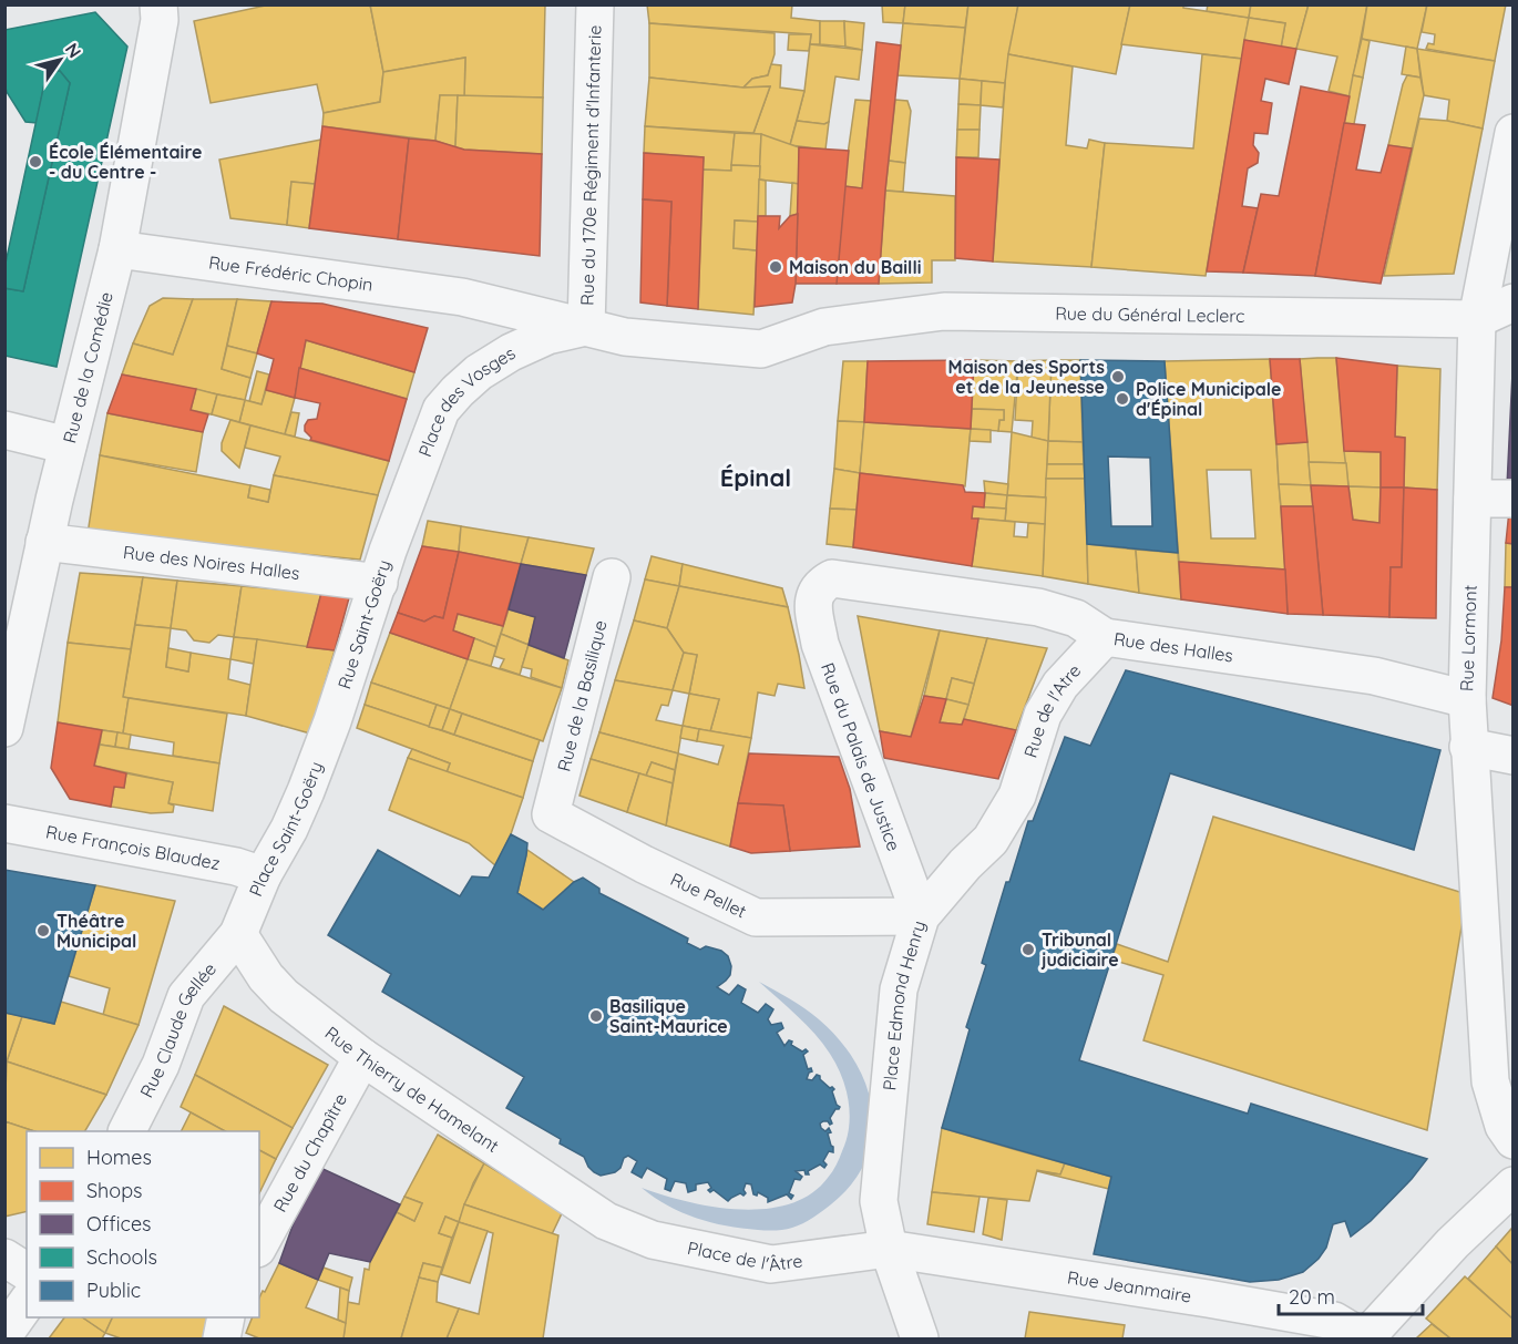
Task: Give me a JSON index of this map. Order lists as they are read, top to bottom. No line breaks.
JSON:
{"streets":{"street":["Rue du 170e Régiment d'Infanterie","Rue Frédéric Chopin","Rue du Général Leclerc","Rue de la Comédie","Place des Vosges","Rue des Noires Halles","Rue Saint-Goëry","Rue Lormont","Rue des Halles","Rue de la Basilique","Rue de l'Atre","Rue du Palais de Justice","Place Saint-Goëry","Rue François Blaudez","Rue Pellet","Place Edmond Henry","Rue Claude Gellée","Rue Thierry de Hamelant","Rue du Chapître","Place de l'Âtre","Rue Jeanmaire"]},"crossings":[["Rue du 170e Régiment d'Infanterie","Place des Vosges"],["Rue Frédéric Chopin","Rue de la Comédie"],["Rue Frédéric Chopin","Place des Vosges"],["Rue du Général Leclerc","Place des Vosges"],["Rue du Général Leclerc","Rue Lormont"],["Rue de la Comédie","Rue des Noires Halles"],["Place des Vosges","Rue Saint-Goëry"],["Rue des Noires Halles","Rue Saint-Goëry"],["Rue Saint-Goëry","Place Saint-Goëry"],["Rue Lormont","Rue des Halles"],["Rue des Halles","Rue de l'Atre"],["Rue des Halles","Rue du Palais de Justice"],["Rue de la Basilique","Rue Pellet"],["Rue de l'Atre","Place Edmond Henry"],["Rue du Palais de Justice","Rue Pellet"],["Rue du Palais de Justice","Place Edmond Henry"],["Place Saint-Goëry","Rue François Blaudez"],["Place Saint-Goëry","Rue Claude Gellée"],["Place Saint-Goëry","Rue Thierry de Hamelant"],["Rue Pellet","Place Edmond Henry"],["Place Edmond Henry","Place de l'Âtre"],["Place Edmond Henry","Rue Jeanmaire"],["Rue Claude Gellée","Rue Thierry de Hamelant"],["Rue Thierry de Hamelant","Rue du Chapître"],["Rue Thierry de Hamelant","Place de l'Âtre"],["Place de l'Âtre","Rue Jeanmaire"]],"districts":["Épinal"],"places":["École Élémentaire - du Centre -","Maison du Bailli","Maison des Sports et de la Jeunesse","Police Municipale d'Épinal","Théâtre Municipal","Tribunal judiciaire","Basilique Saint-Maurice"],"legend":["Homes","Shops","Offices","Schools","Public"],"scale_bar":"20 m","north":"top right"}
